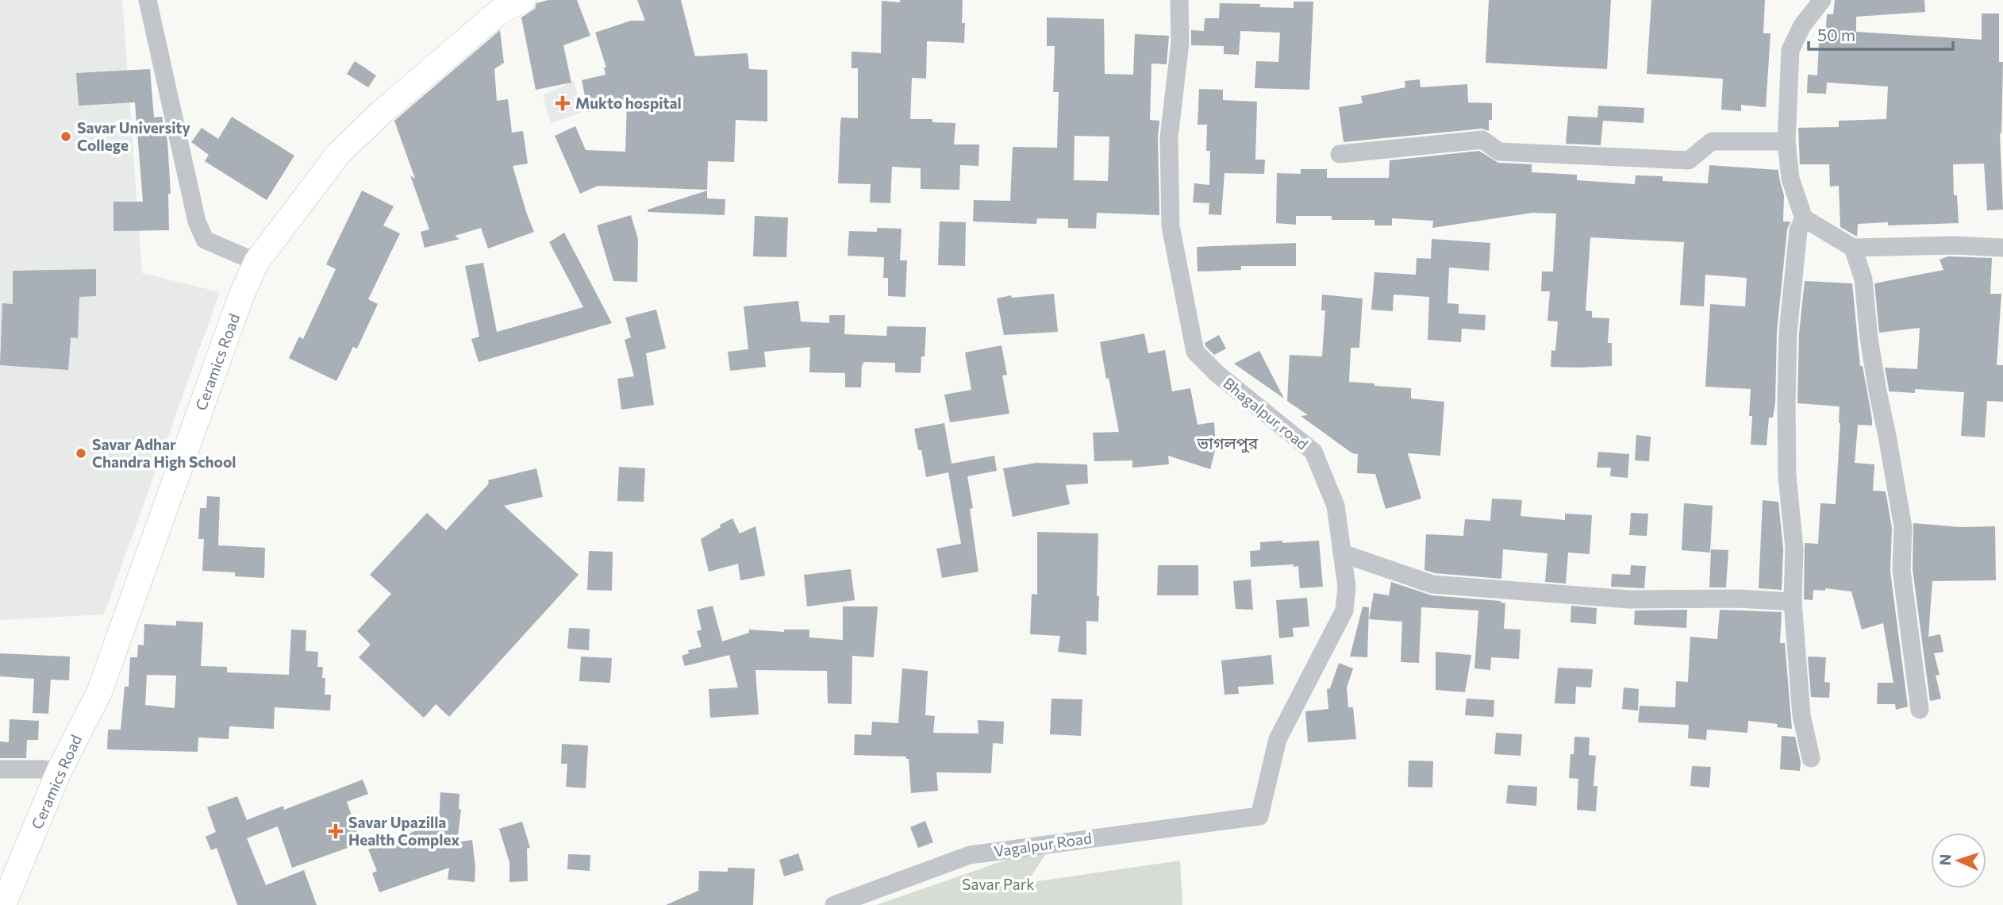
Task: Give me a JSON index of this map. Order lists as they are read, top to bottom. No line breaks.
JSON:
{"streets":{"street":["Ceramics Road","Bhagalpur road","Vagalpur Road"]},"crossings":[["Bhagalpur road","Vagalpur Road"]],"districts":["ভাগলপুর"],"parks":["Savar Park"],"places":{"health":["Mukto hospital","Savar Upazilla Health Complex"],"other":["Savar University College","Savar Adhar Chandra High School"]},"scale_bar":"50 m","north":"left"}
